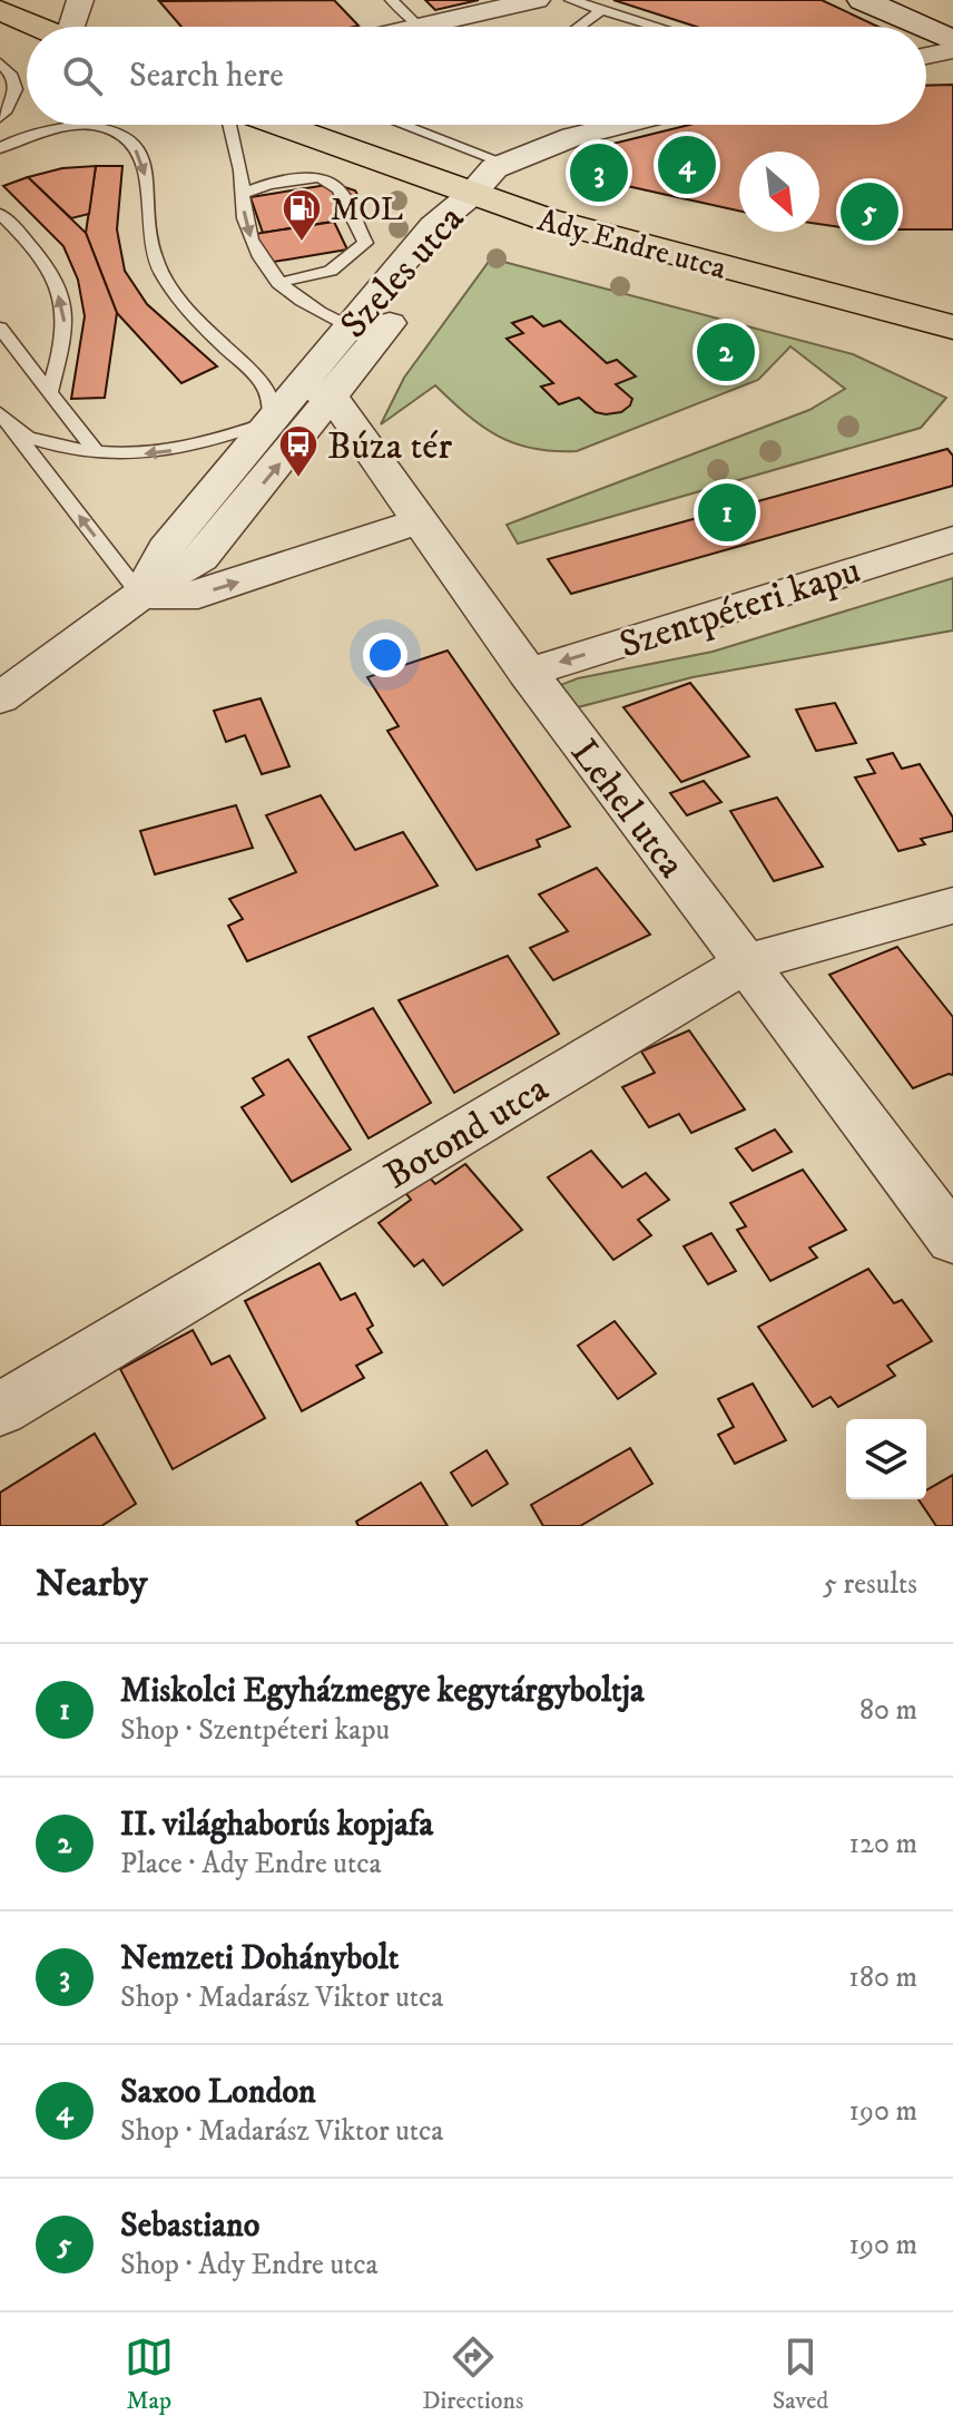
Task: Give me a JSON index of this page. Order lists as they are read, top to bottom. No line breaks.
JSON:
{"streets":{"main road":["Ady Endre utca"],"street":["Szeles utca","Szentpéteri kapu","Lehel utca","Botond utca"]},"crossings":[["Ady Endre utca","Szeles utca"],["Szeles utca","Lehel utca"],["Szentpéteri kapu","Lehel utca"],["Lehel utca","Botond utca"]],"one_way":["Szentpéteri kapu"],"places":{"fuel station":["MOL"],"bus stop":["Búza tér"]},"north":"bottom right","page":{"search":"Search here","pins":["4","3","5","2","1"],"heading":["Nearby","5 results"],"list":[{"mark":"1","name":"Miskolci Egyházmegye kegytárgyboltja","note":"Shop · Szentpéteri kapu","value":"80 m"},{"mark":"2","name":"II. világhaborús kopjafa","note":"Place · Ady Endre utca","value":"120 m"},{"mark":"3","name":"Nemzeti Dohánybolt","note":"Shop · Madarász Viktor utca","value":"180 m"},{"mark":"4","name":"Saxoo London","note":"Shop · Madarász Viktor utca","value":"190 m"},{"mark":"5","name":"Sebastiano","note":"Shop · Ady Endre utca","value":"190 m"}],"nav":["Map","Directions","Saved"]}}
